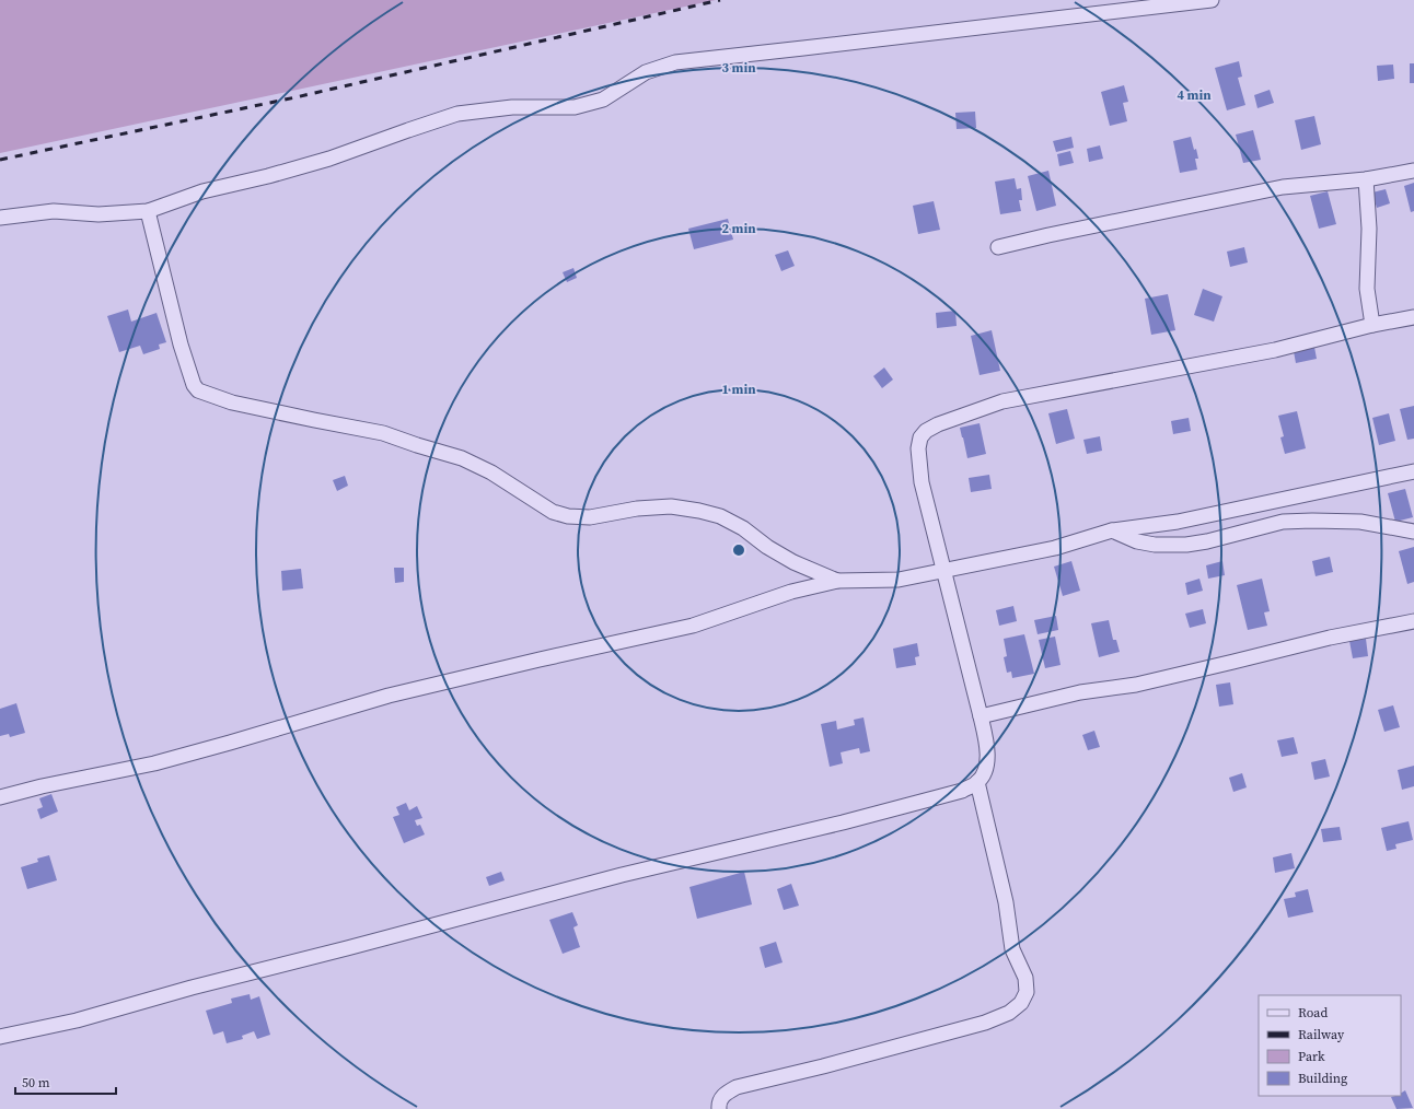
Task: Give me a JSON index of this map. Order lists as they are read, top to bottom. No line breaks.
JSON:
{"legend":["Road","Railway","Park","Building"],"scale_bar":"50 m","rings":["3 min","4 min","2 min","1 min"]}
